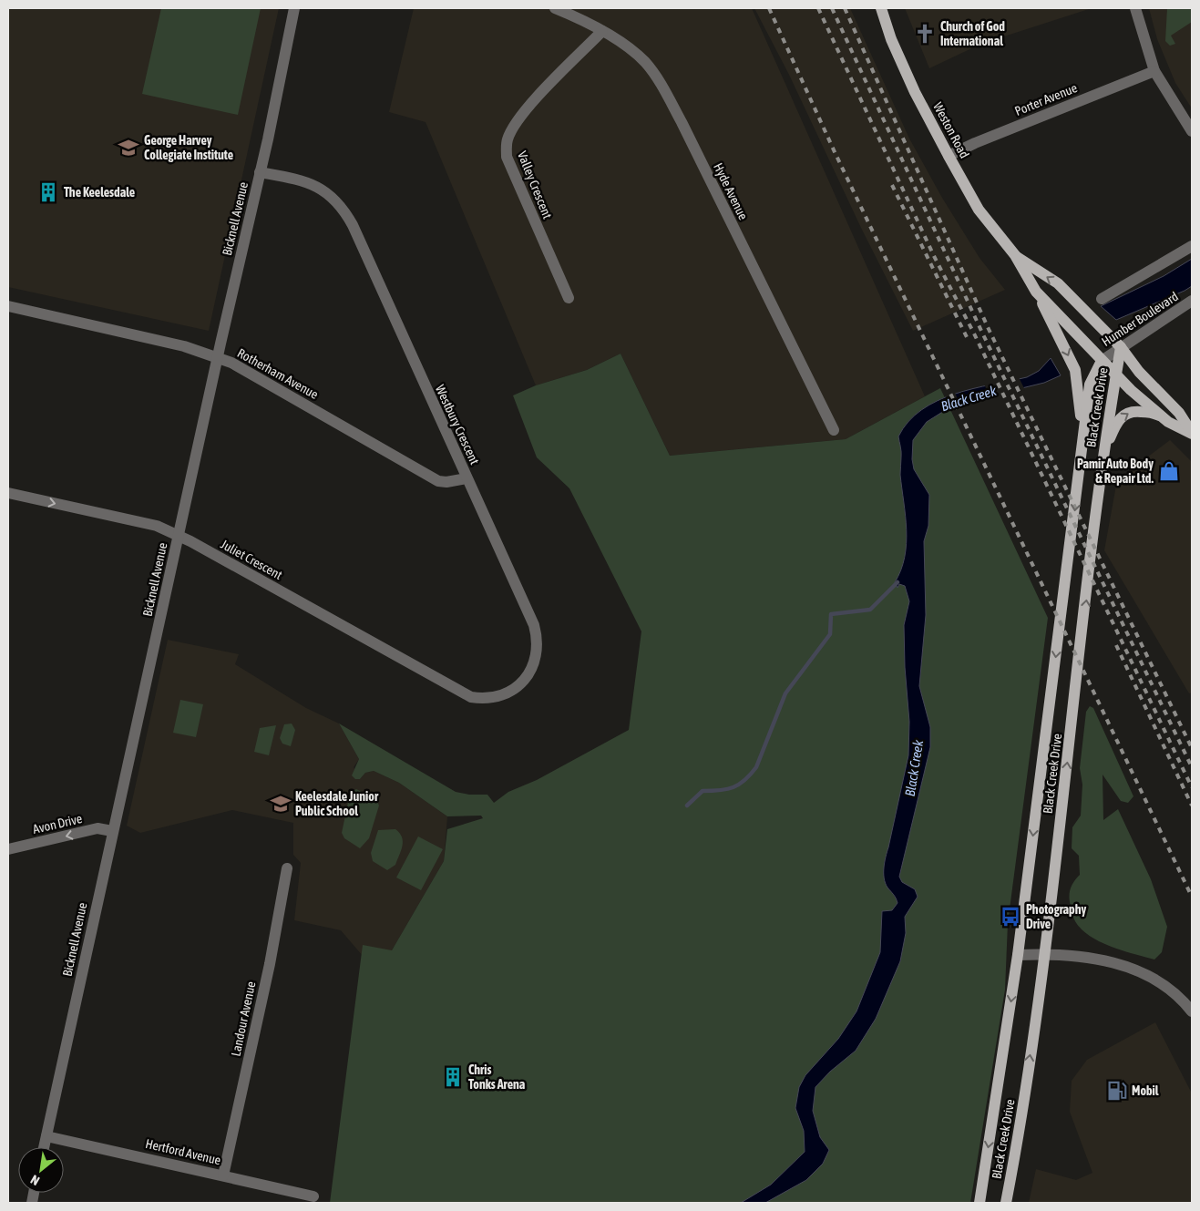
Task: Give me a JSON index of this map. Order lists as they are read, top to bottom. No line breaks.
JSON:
{"streets":{"main road":["Weston Road","Black Creek Drive"],"street":["Porter Avenue","Valley Crescent","Hyde Avenue","Bicknell Avenue","Humber Boulevard","Rotherham Avenue","Westbury Crescent","Juliet Crescent","Avon Drive","Landour Avenue","Hertford Avenue"]},"crossings":[["Porter Avenue","Weston Road"],["Weston Road","Humber Boulevard"],["Weston Road","Black Creek Drive"],["Valley Crescent","Hyde Avenue"],["Bicknell Avenue","Rotherham Avenue"],["Bicknell Avenue","Westbury Crescent"],["Bicknell Avenue","Juliet Crescent"],["Bicknell Avenue","Avon Drive"],["Bicknell Avenue","Hertford Avenue"],["Humber Boulevard","Black Creek Drive"],["Rotherham Avenue","Westbury Crescent"],["Westbury Crescent","Juliet Crescent"],["Landour Avenue","Hertford Avenue"]],"one_way":["Avon Drive"],"water":["Black Creek"],"places":{"church":["Church of God International"],"school or university":["George Harvey Collegiate Institute","Keelesdale Junior Public School"],"building":["The Keelesdale","Chris Tonks Arena"],"shop":["Pamir Auto Body & Repair Ltd."],"bus stop":["Photography Drive"],"fuel station":["Mobil"]},"north":"bottom left"}
